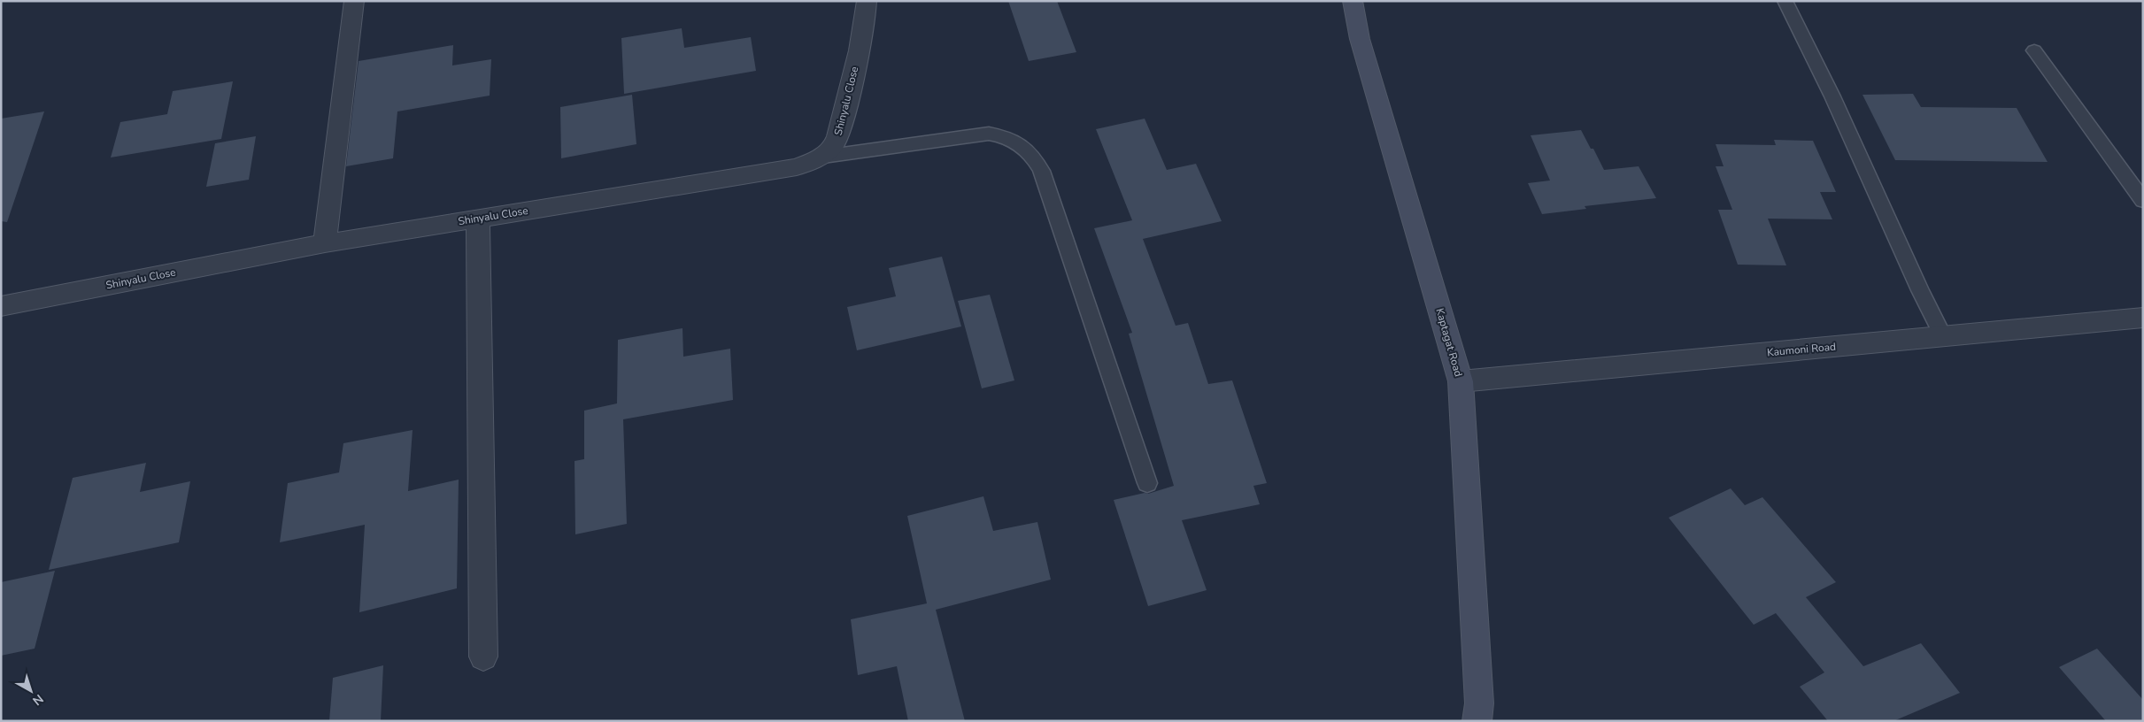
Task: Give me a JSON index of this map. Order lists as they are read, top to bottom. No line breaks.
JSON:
{"streets":{"main road":["Kaptagat Road"],"street":["Shinyalu Close","Kaumoni Road"]},"crossings":[["Kaptagat Road","Kaumoni Road"]],"north":"bottom right"}
